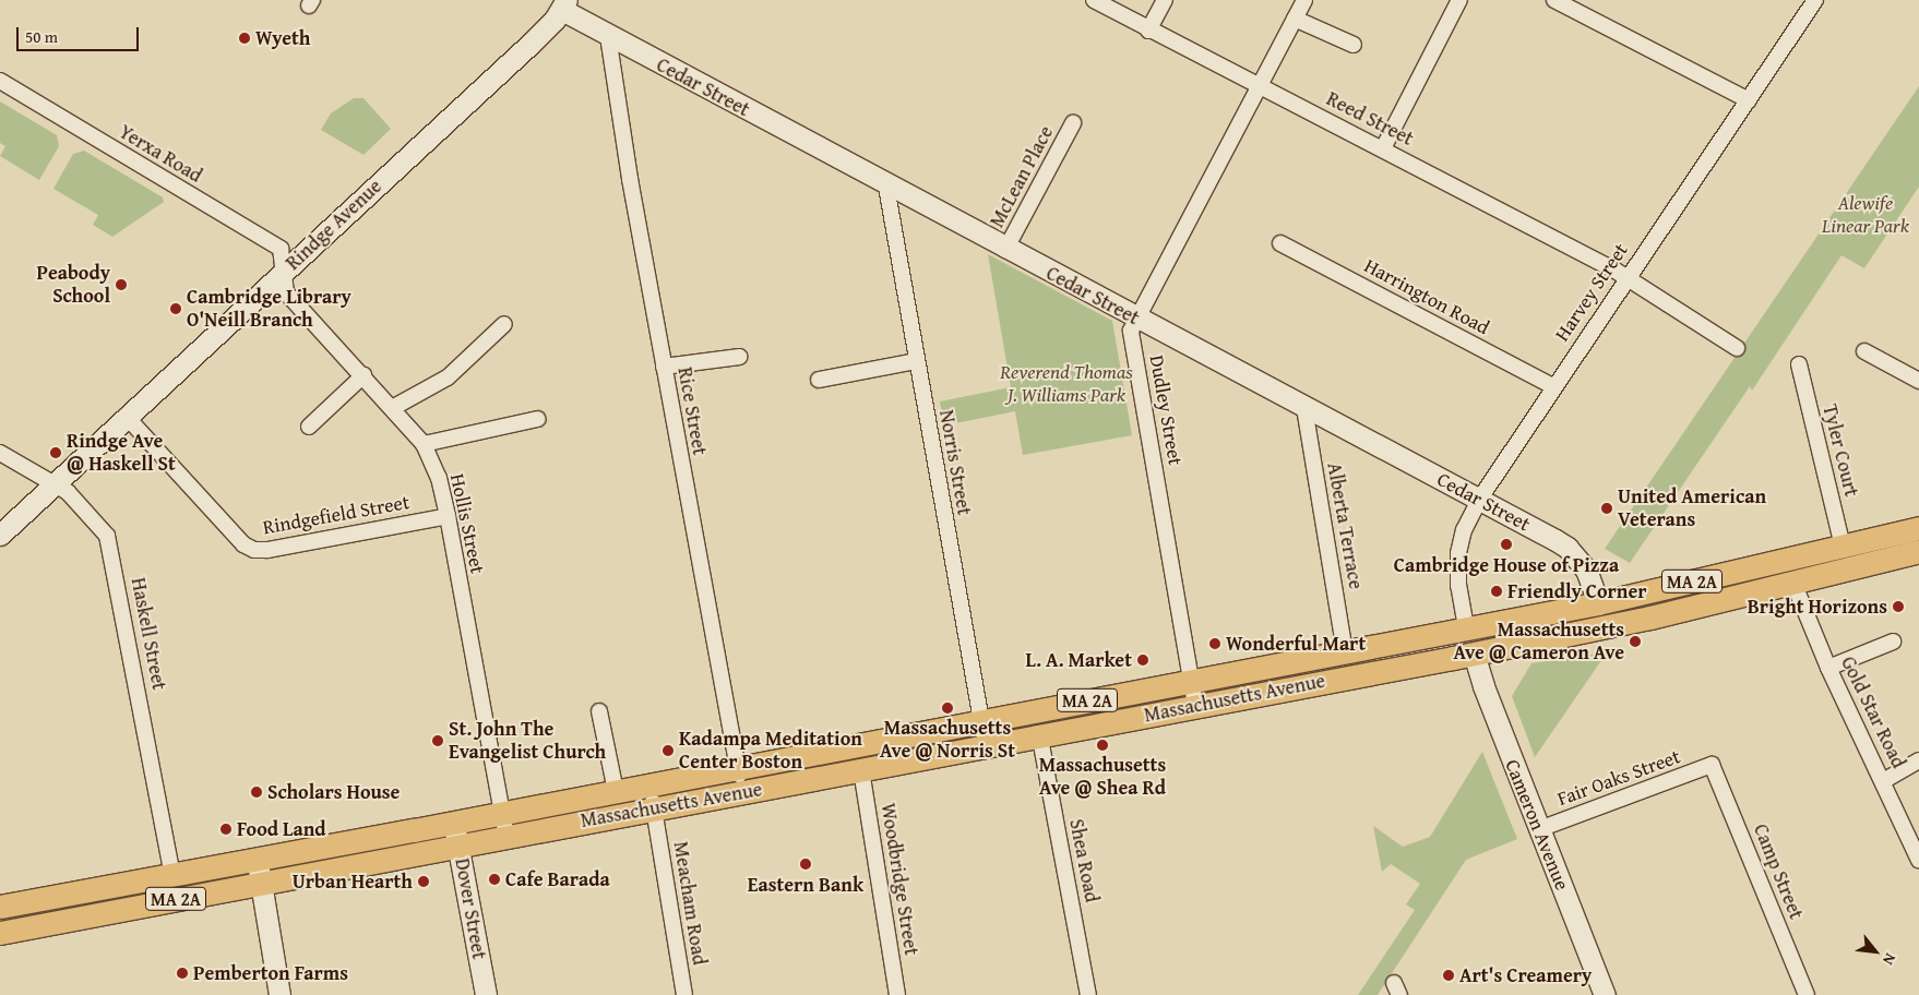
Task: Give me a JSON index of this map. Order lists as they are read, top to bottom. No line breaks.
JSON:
{"streets":{"main road":["MA 2A","Massachusetts Avenue"],"street":["Cedar Street","Reed Street","Yerxa Road","McLean Place","Rindge Avenue","Harvey Street","Harrington Road","Dudley Street","Rice Street","Tyler Court","Norris Street","Rindgefield Street","Hollis Street","Alberta Terrace","Haskell Street","Gold Star Road","Fair Oaks Street","Cameron Avenue","Shea Road","Camp Street","Woodbridge Street","Meacham Road","Dover Street"]},"crossings":[["Cedar Street","McLean Place"],["Cedar Street","Rindge Avenue"],["Cedar Street","Harvey Street"],["Cedar Street","Dudley Street"],["Cedar Street","Rice Street"],["Cedar Street","Norris Street"],["Cedar Street","Alberta Terrace"],["Cedar Street","Massachusetts Avenue"],["Reed Street","Harvey Street"],["Reed Street","Dudley Street"],["Yerxa Road","Rindge Avenue"],["Yerxa Road","Hollis Street"],["Rindge Avenue","Rindgefield Street"],["Rindge Avenue","Hollis Street"],["Rindge Avenue","Haskell Street"],["Harvey Street","Harrington Road"],["Harvey Street","Massachusetts Avenue"],["Dudley Street","Massachusetts Avenue"],["Rice Street","Massachusetts Avenue"],["Tyler Court","Massachusetts Avenue"],["Norris Street","Massachusetts Avenue"],["Rindgefield Street","Hollis Street"],["Hollis Street","Massachusetts Avenue"],["Alberta Terrace","Massachusetts Avenue"],["Haskell Street","Massachusetts Avenue"],["Massachusetts Avenue","Gold Star Road"],["Massachusetts Avenue","Cameron Avenue"],["Massachusetts Avenue","Shea Road"],["Massachusetts Avenue","Woodbridge Street"],["Massachusetts Avenue","Meacham Road"],["Massachusetts Avenue","Dover Street"],["Fair Oaks Street","Cameron Avenue"],["Fair Oaks Street","Camp Street"]],"parks":["Alewife Linear Park","Reverend Thomas J. Williams Park"],"places":["Wyeth","Peabody School","Cambridge Library O'Neill Branch","Rindge Ave @ Haskell St","United American Veterans","Cambridge House of Pizza","Friendly Corner","Bright Horizons","Massachusetts Ave @ Cameron Ave","Wonderful Mart","L. A. Market","Massachusetts Ave @ Norris St","St. John The Evangelist Church","Massachusetts Ave @ Shea Rd","Kadampa Meditation Center Boston","Scholars House","Food Land","Eastern Bank","Cafe Barada","Urban Hearth","Pemberton Farms","Art's Creamery"],"scale_bar":"50 m","north":"bottom right"}
